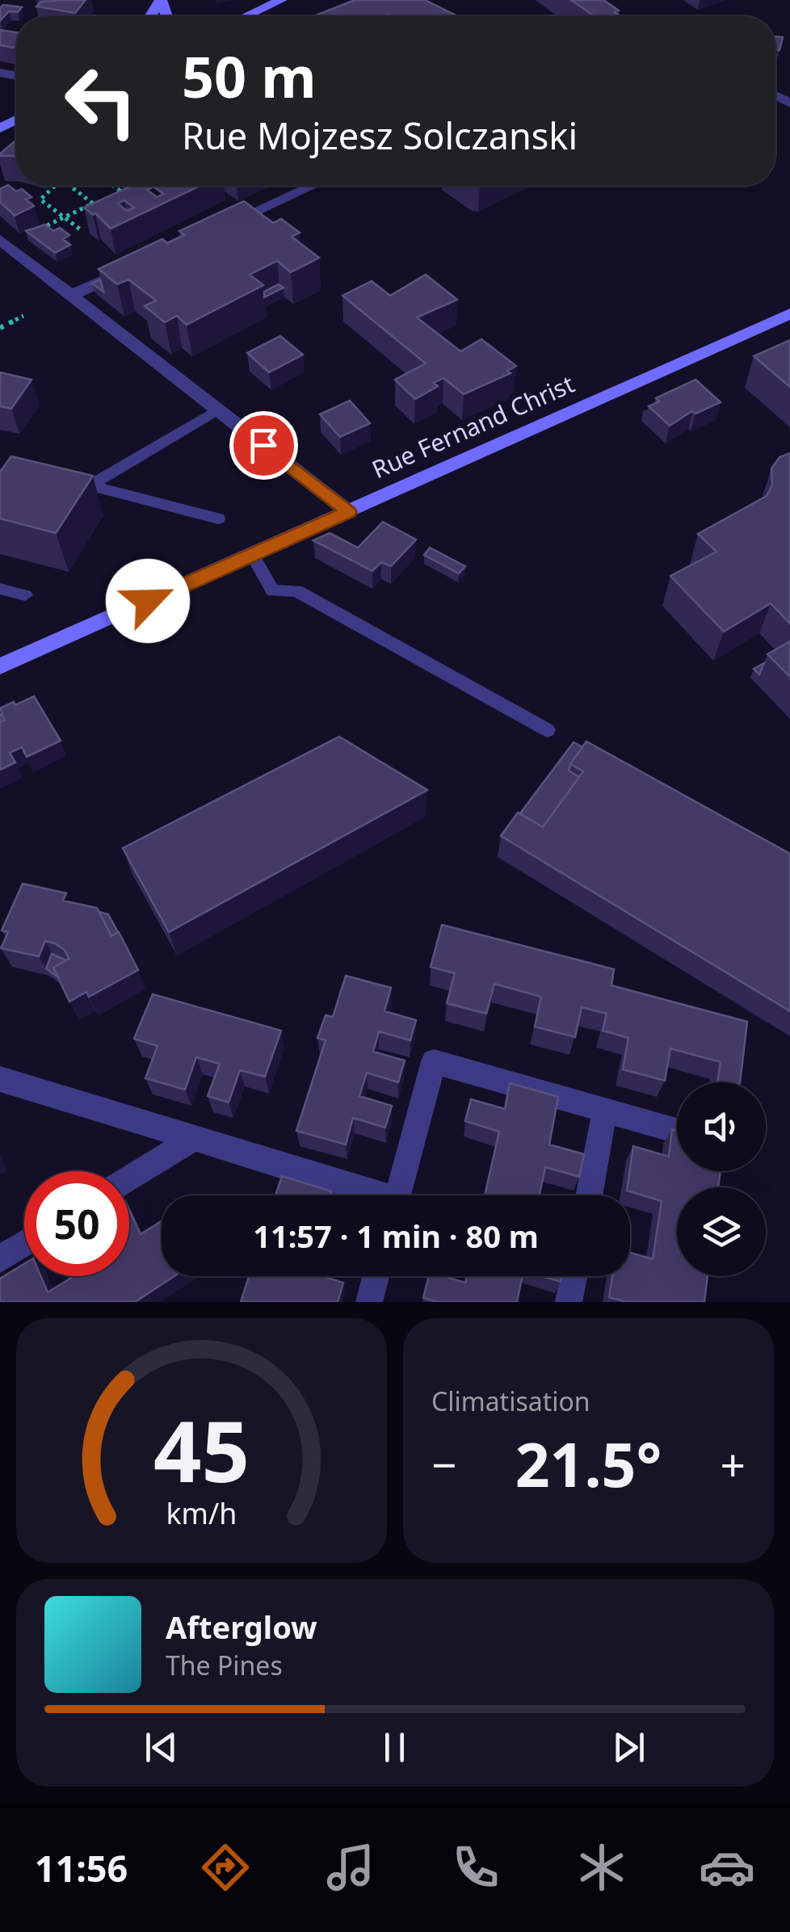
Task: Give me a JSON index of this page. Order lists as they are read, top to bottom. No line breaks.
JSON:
{"streets":{"main road":["Rue Fernand Christ"]},"page":{"turn":["50 m","Rue Mojzesz Solczanski"],"limit":"50","trip":"11:57 · 1 min · 80 m","tile":"Climatisation","heat":["−","21.5°","+"],"song":["Afterglow","The Pines"],"tabs":"11:56","gauge":["45","km/h"]}}
